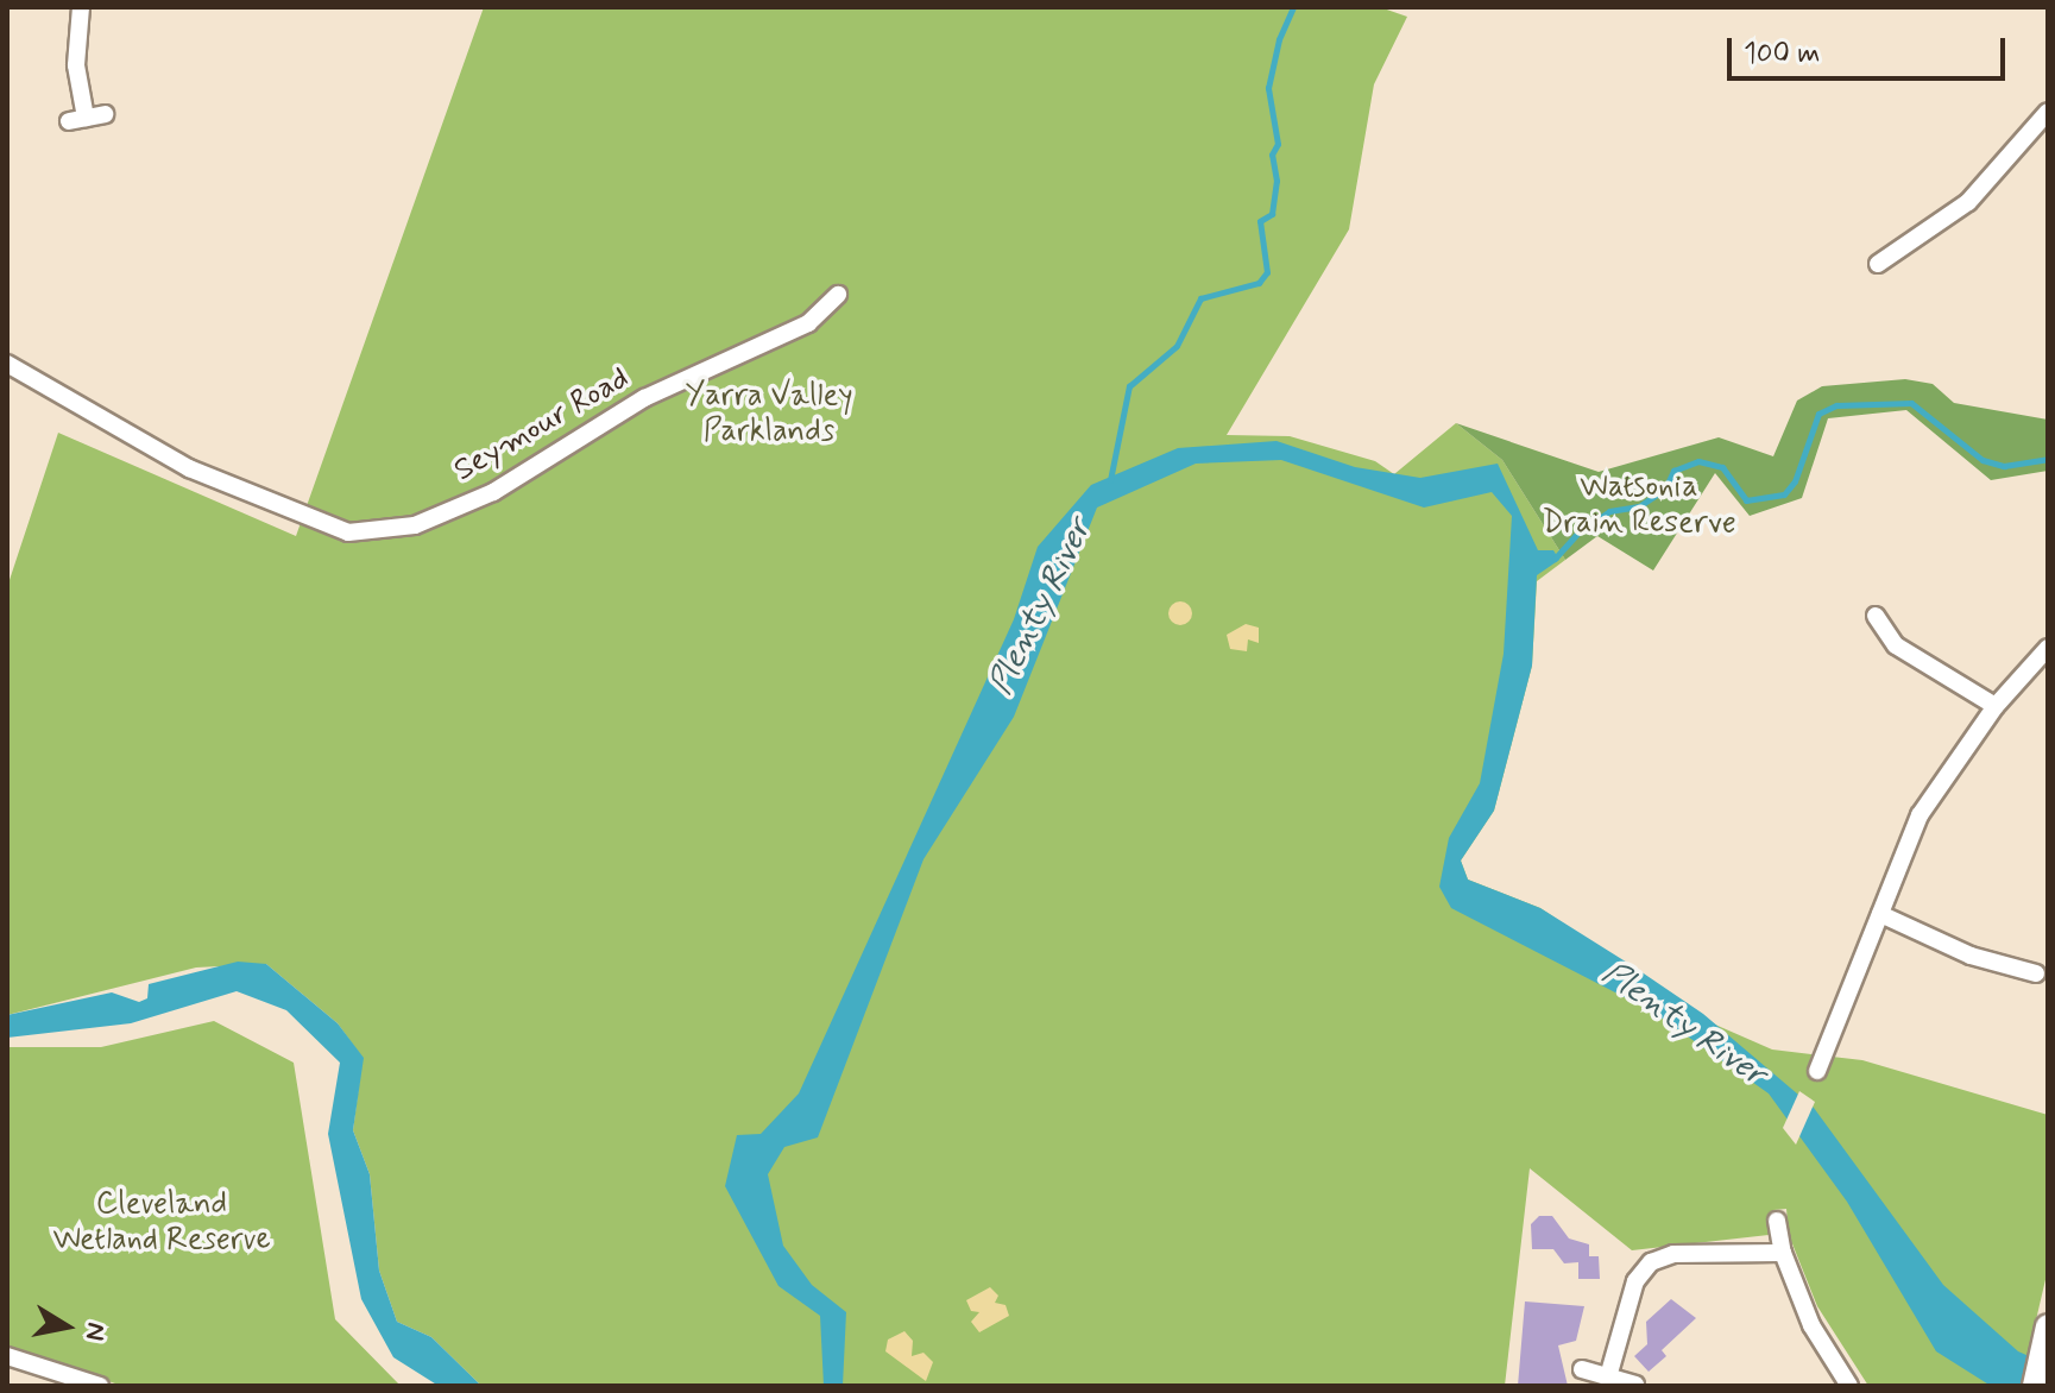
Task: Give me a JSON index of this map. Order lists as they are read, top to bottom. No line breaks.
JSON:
{"streets":{"street":["Seymour Road"]},"water":["Plenty River"],"parks":["Yarra Valley Parklands","Watsonia Drain Reserve","Cleveland Wetland Reserve"],"scale_bar":"100 m","north":"right"}
